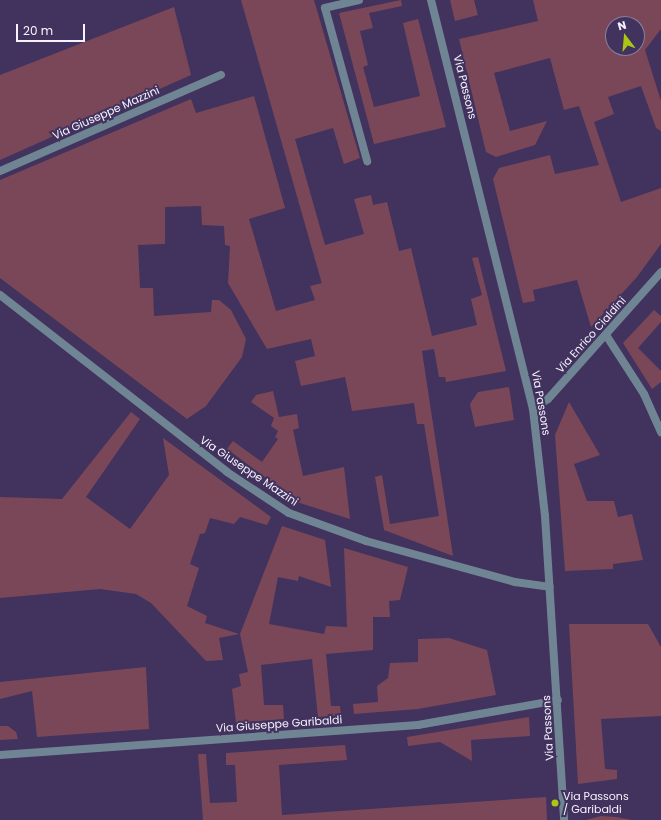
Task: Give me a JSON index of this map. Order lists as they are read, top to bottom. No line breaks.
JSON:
{"streets":{"street":["Via Passons","Via Giuseppe Mazzini","Via Enrico Cialdini","Via Giuseppe Garibaldi"]},"crossings":[["Via Passons","Via Giuseppe Mazzini"],["Via Passons","Via Enrico Cialdini"],["Via Passons","Via Giuseppe Garibaldi"]],"places":["Via Passons / Garibaldi"],"scale_bar":"20 m","north":"top"}
